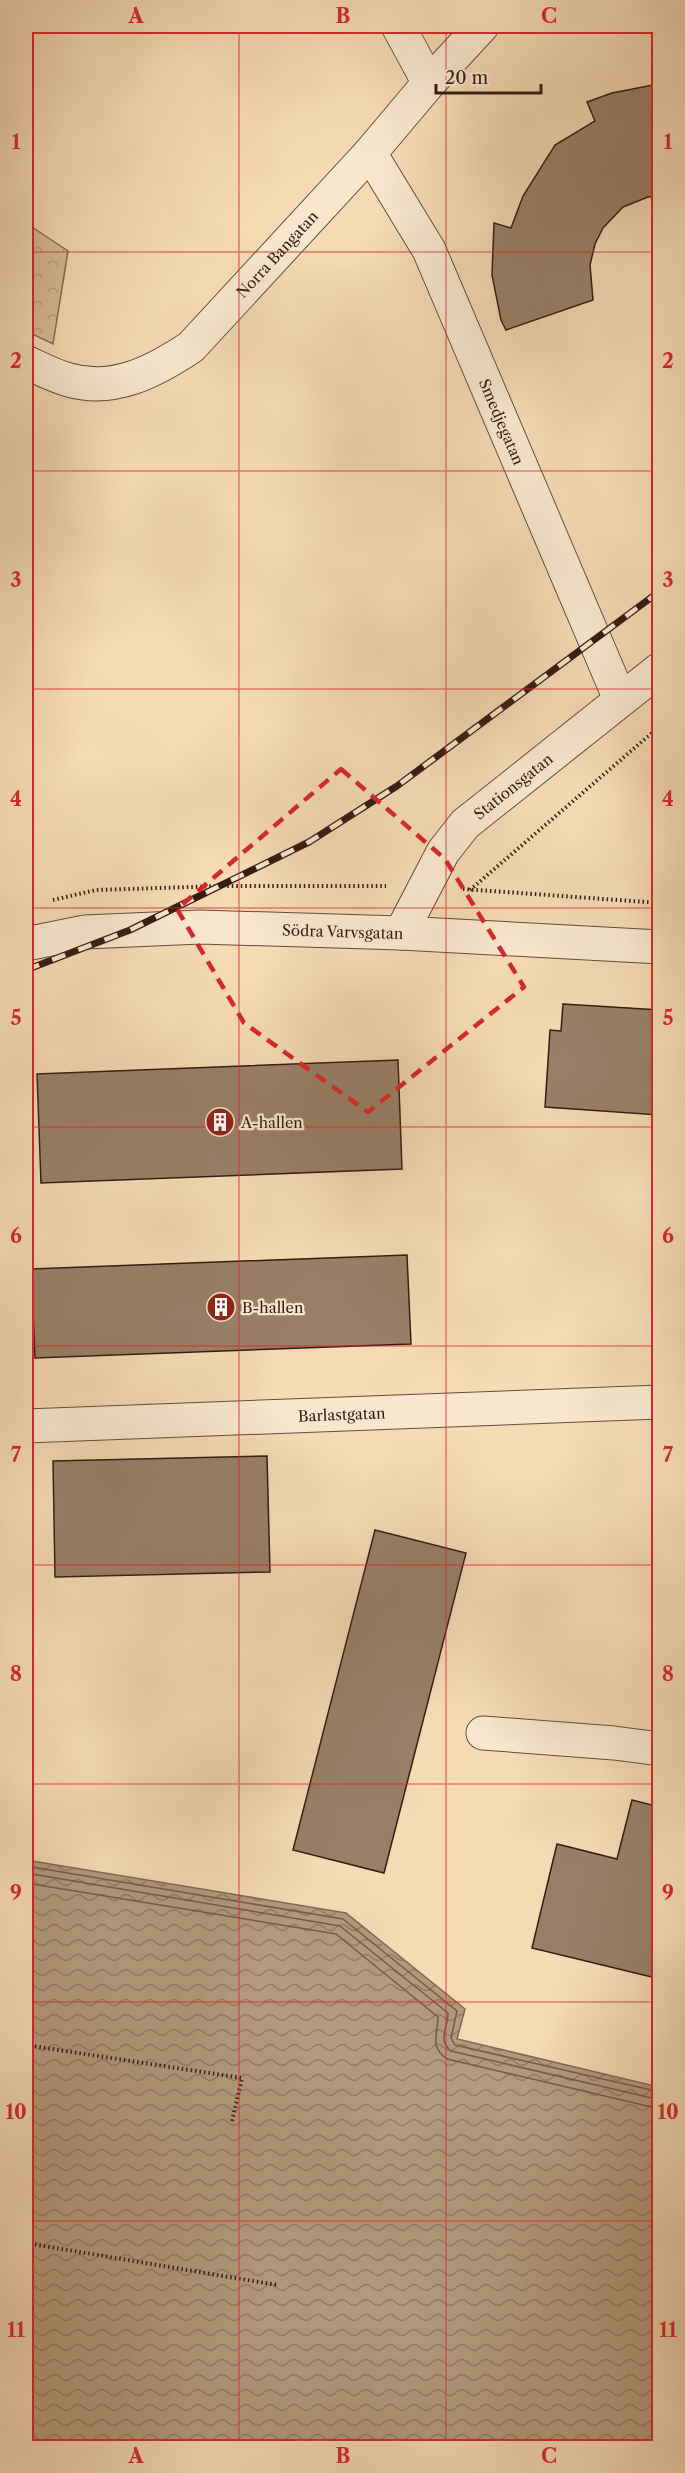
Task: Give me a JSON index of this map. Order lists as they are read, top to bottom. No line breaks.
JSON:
{"streets":{"street":["Norra Bangatan","Smedjegatan","Stationsgatan","Södra Varvsgatan","Barlastgatan"]},"crossings":[["Norra Bangatan","Smedjegatan"],["Smedjegatan","Stationsgatan"],["Stationsgatan","Södra Varvsgatan"]],"places":{"building":["A-hallen","B-hallen"]},"scale_bar":"20 m","grid":{"columns":["A","B","C"],"rows":["1","2","3","4","5","6","7","8","9","10","11"]}}
